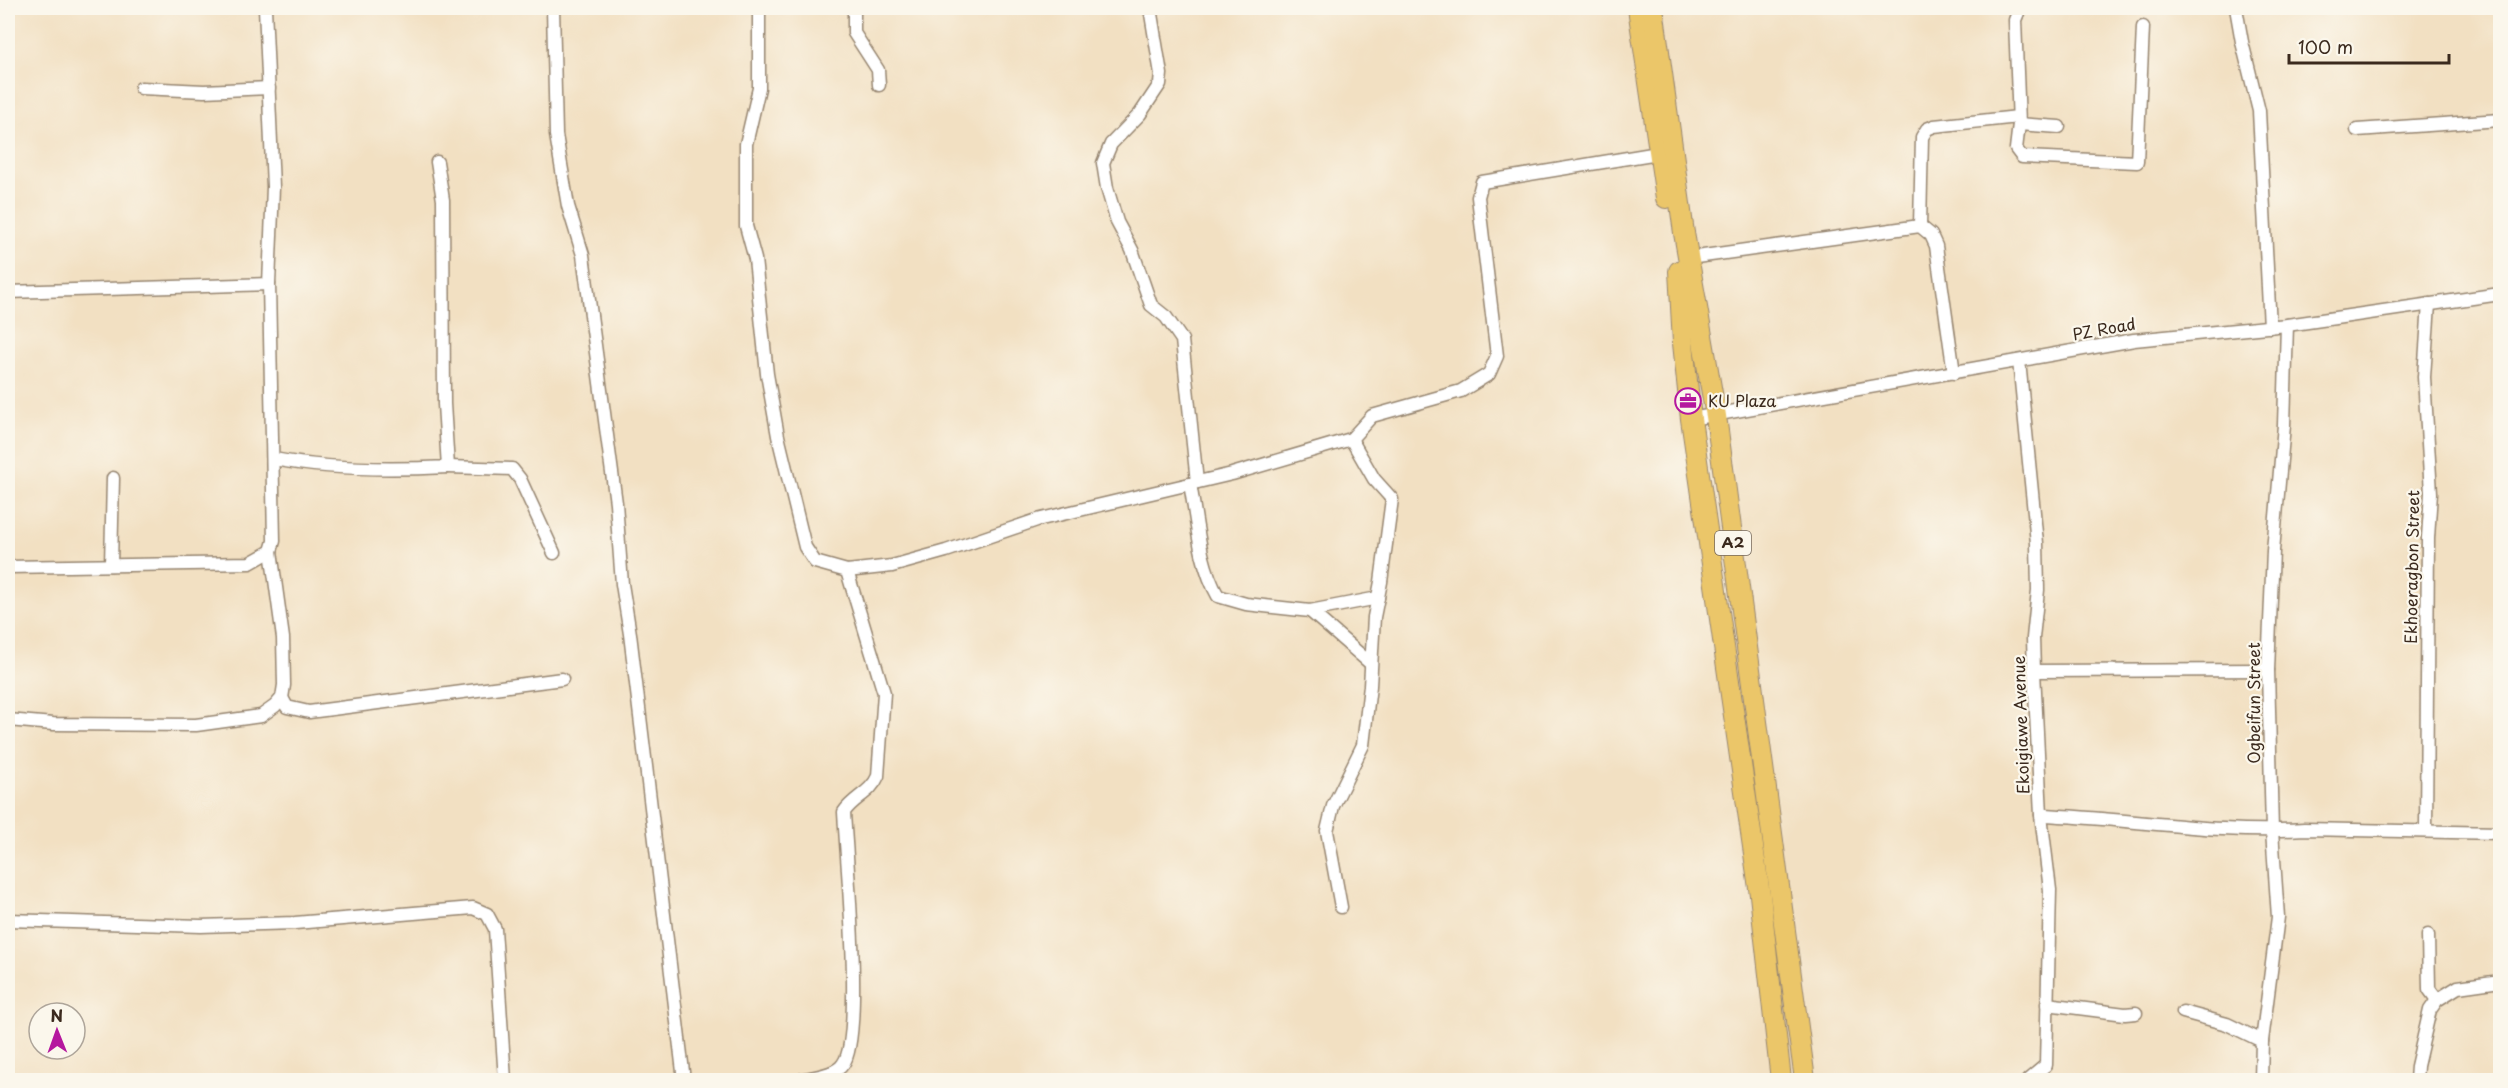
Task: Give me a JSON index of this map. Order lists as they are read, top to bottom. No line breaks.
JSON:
{"streets":{"highway":["A2"],"street":["PZ Road","Ekhoeragbon Street","Ogbeifun Street","Ekoigiawe Avenue"]},"crossings":[["PZ Road","A2"],["PZ Road","Ekhoeragbon Street"],["PZ Road","Ogbeifun Street"],["PZ Road","Ekoigiawe Avenue"]],"places":{"office":["KU Plaza"]},"scale_bar":"100 m","north":"top"}
